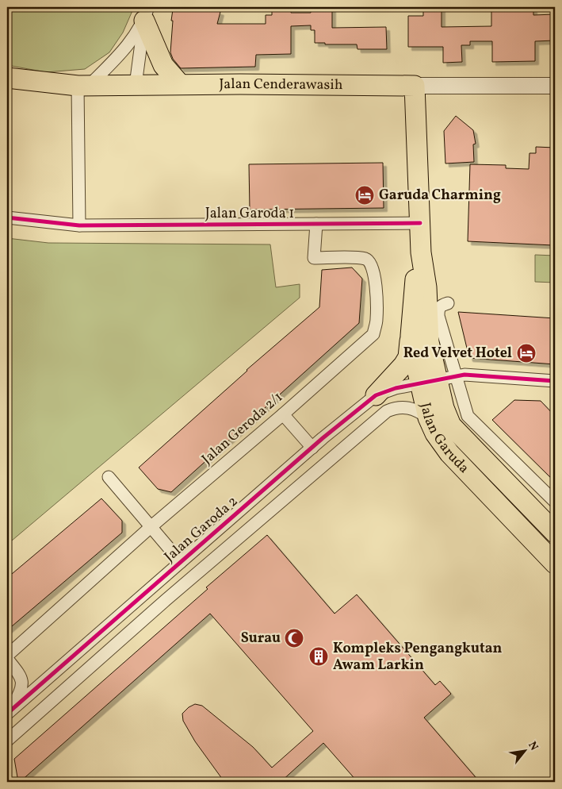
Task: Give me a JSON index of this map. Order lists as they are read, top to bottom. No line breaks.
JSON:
{"streets":{"main road":["Jalan Cenderawasih","Jalan Garuda"],"street":["Jalan Garoda 1","Jalan Geroda 2/1","Jalan Garoda 2"]},"crossings":[["Jalan Cenderawasih","Jalan Garuda"],["Jalan Garoda 1","Jalan Geroda 2/1"],["Jalan Garoda 1","Jalan Garuda"],["Jalan Garuda","Jalan Garoda 2"]],"places":{"hotel":["Garuda Charming","Red Velvet Hotel"],"mosque":["Surau"],"building":["Kompleks Pengangkutan Awam Larkin"]},"north":"top right"}
